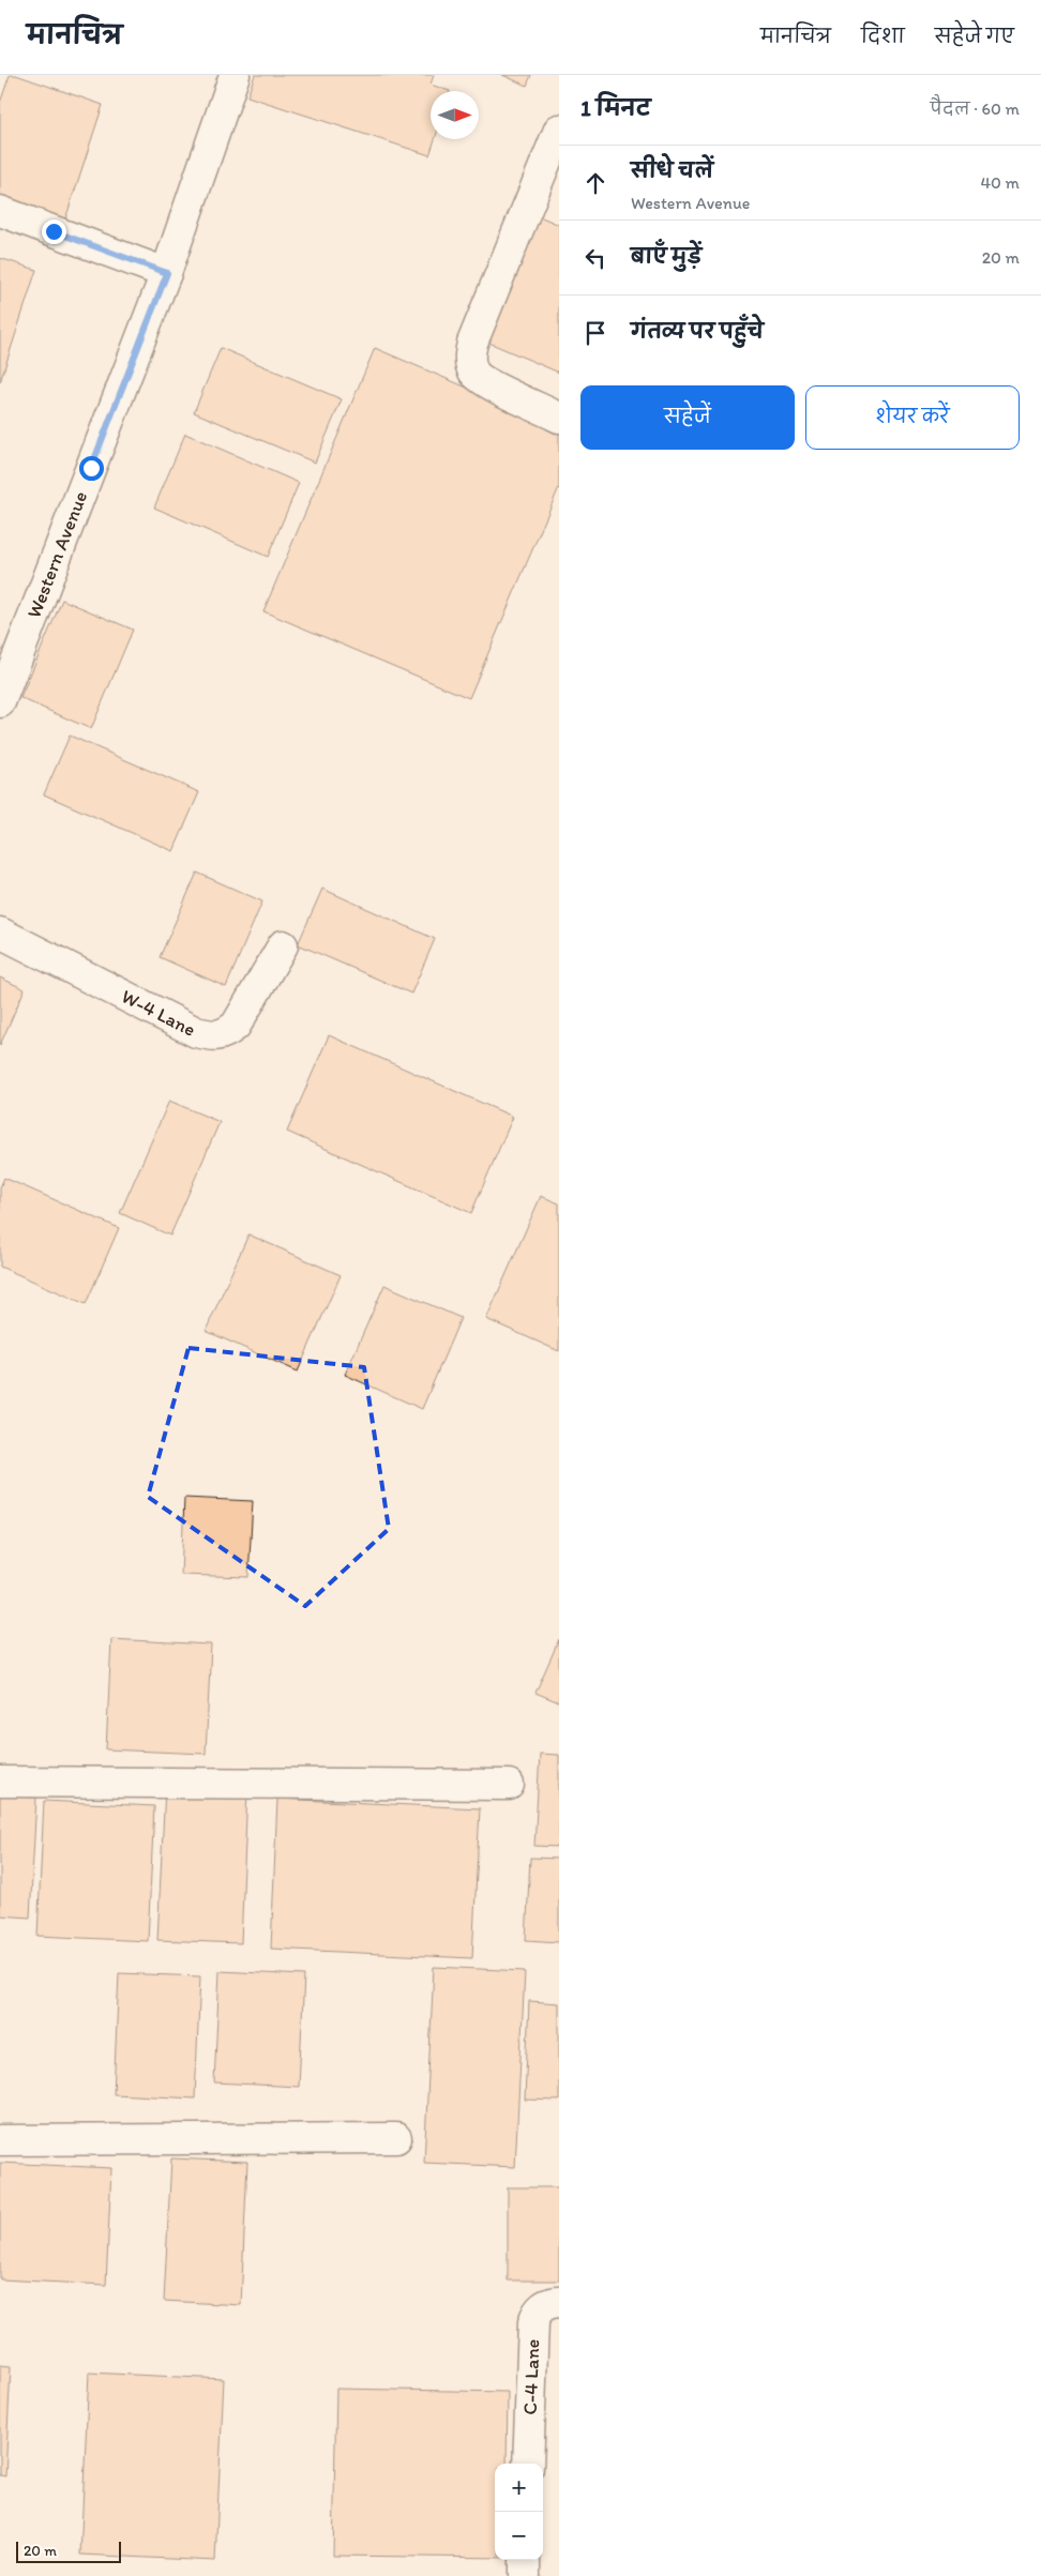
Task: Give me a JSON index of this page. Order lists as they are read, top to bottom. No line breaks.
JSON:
{"streets":{"street":["Western Avenue","W-4 Lane","C-4 Lane"]},"scale_bar":"20 m","north":"right","page":{"header":"मानचित्र","nav":["मानचित्र","दिशा","सहेजे गए"],"heading":["1 मिनट","पैदल · 60 m"],"list":[["सीधे चलें","Western Avenue","40 m"],["बाएँ मुड़ें","20 m"],"गंतव्य पर पहुँचे"],"buttons":["सहेजें","शेयर करें"],"map_buttons":["+","−"],"scale":"20 m"}}
